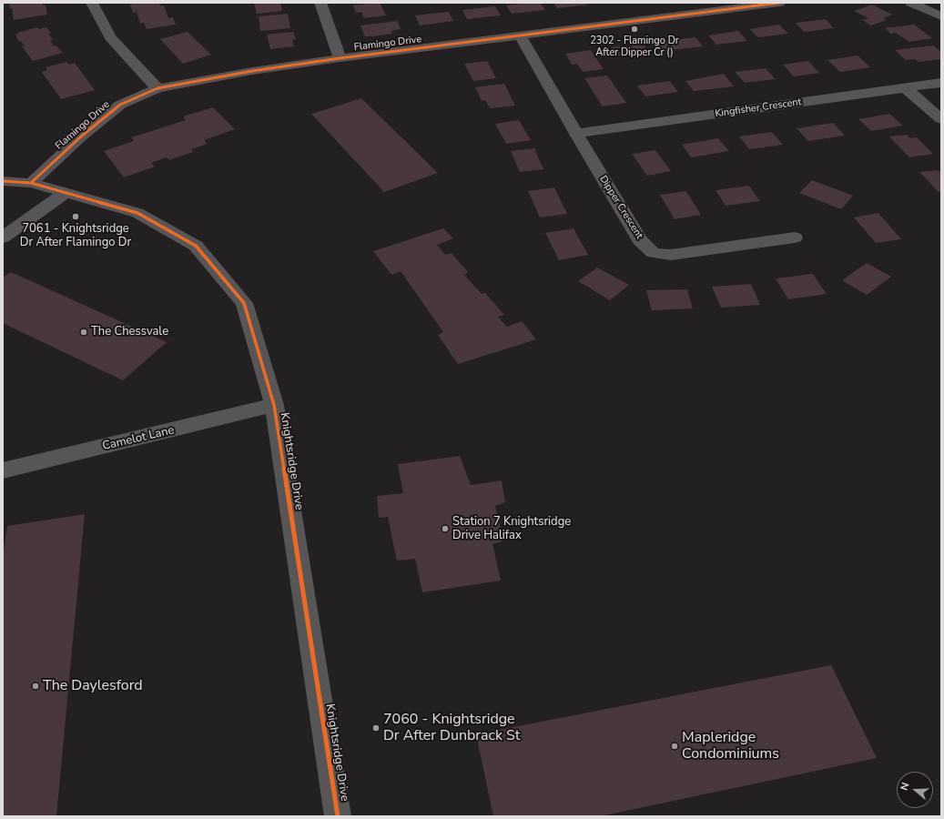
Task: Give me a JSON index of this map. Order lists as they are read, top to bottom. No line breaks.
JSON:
{"streets":{"street":["Flamingo Drive","Kingfisher Crescent","Dipper Crescent","Camelot Lane","Knightsridge Drive"]},"crossings":[["Flamingo Drive","Dipper Crescent"],["Flamingo Drive","Knightsridge Drive"],["Kingfisher Crescent","Dipper Crescent"],["Camelot Lane","Knightsridge Drive"]],"places":["2302 - Flamingo Dr After Dipper Cr ()","7061 - Knightsridge Dr After Flamingo Dr","The Chessvale","Station 7 Knightsridge Drive Halifax","The Daylesford","7060 - Knightsridge Dr After Dunbrack St","Mapleridge Condominiums"],"north":"left"}
